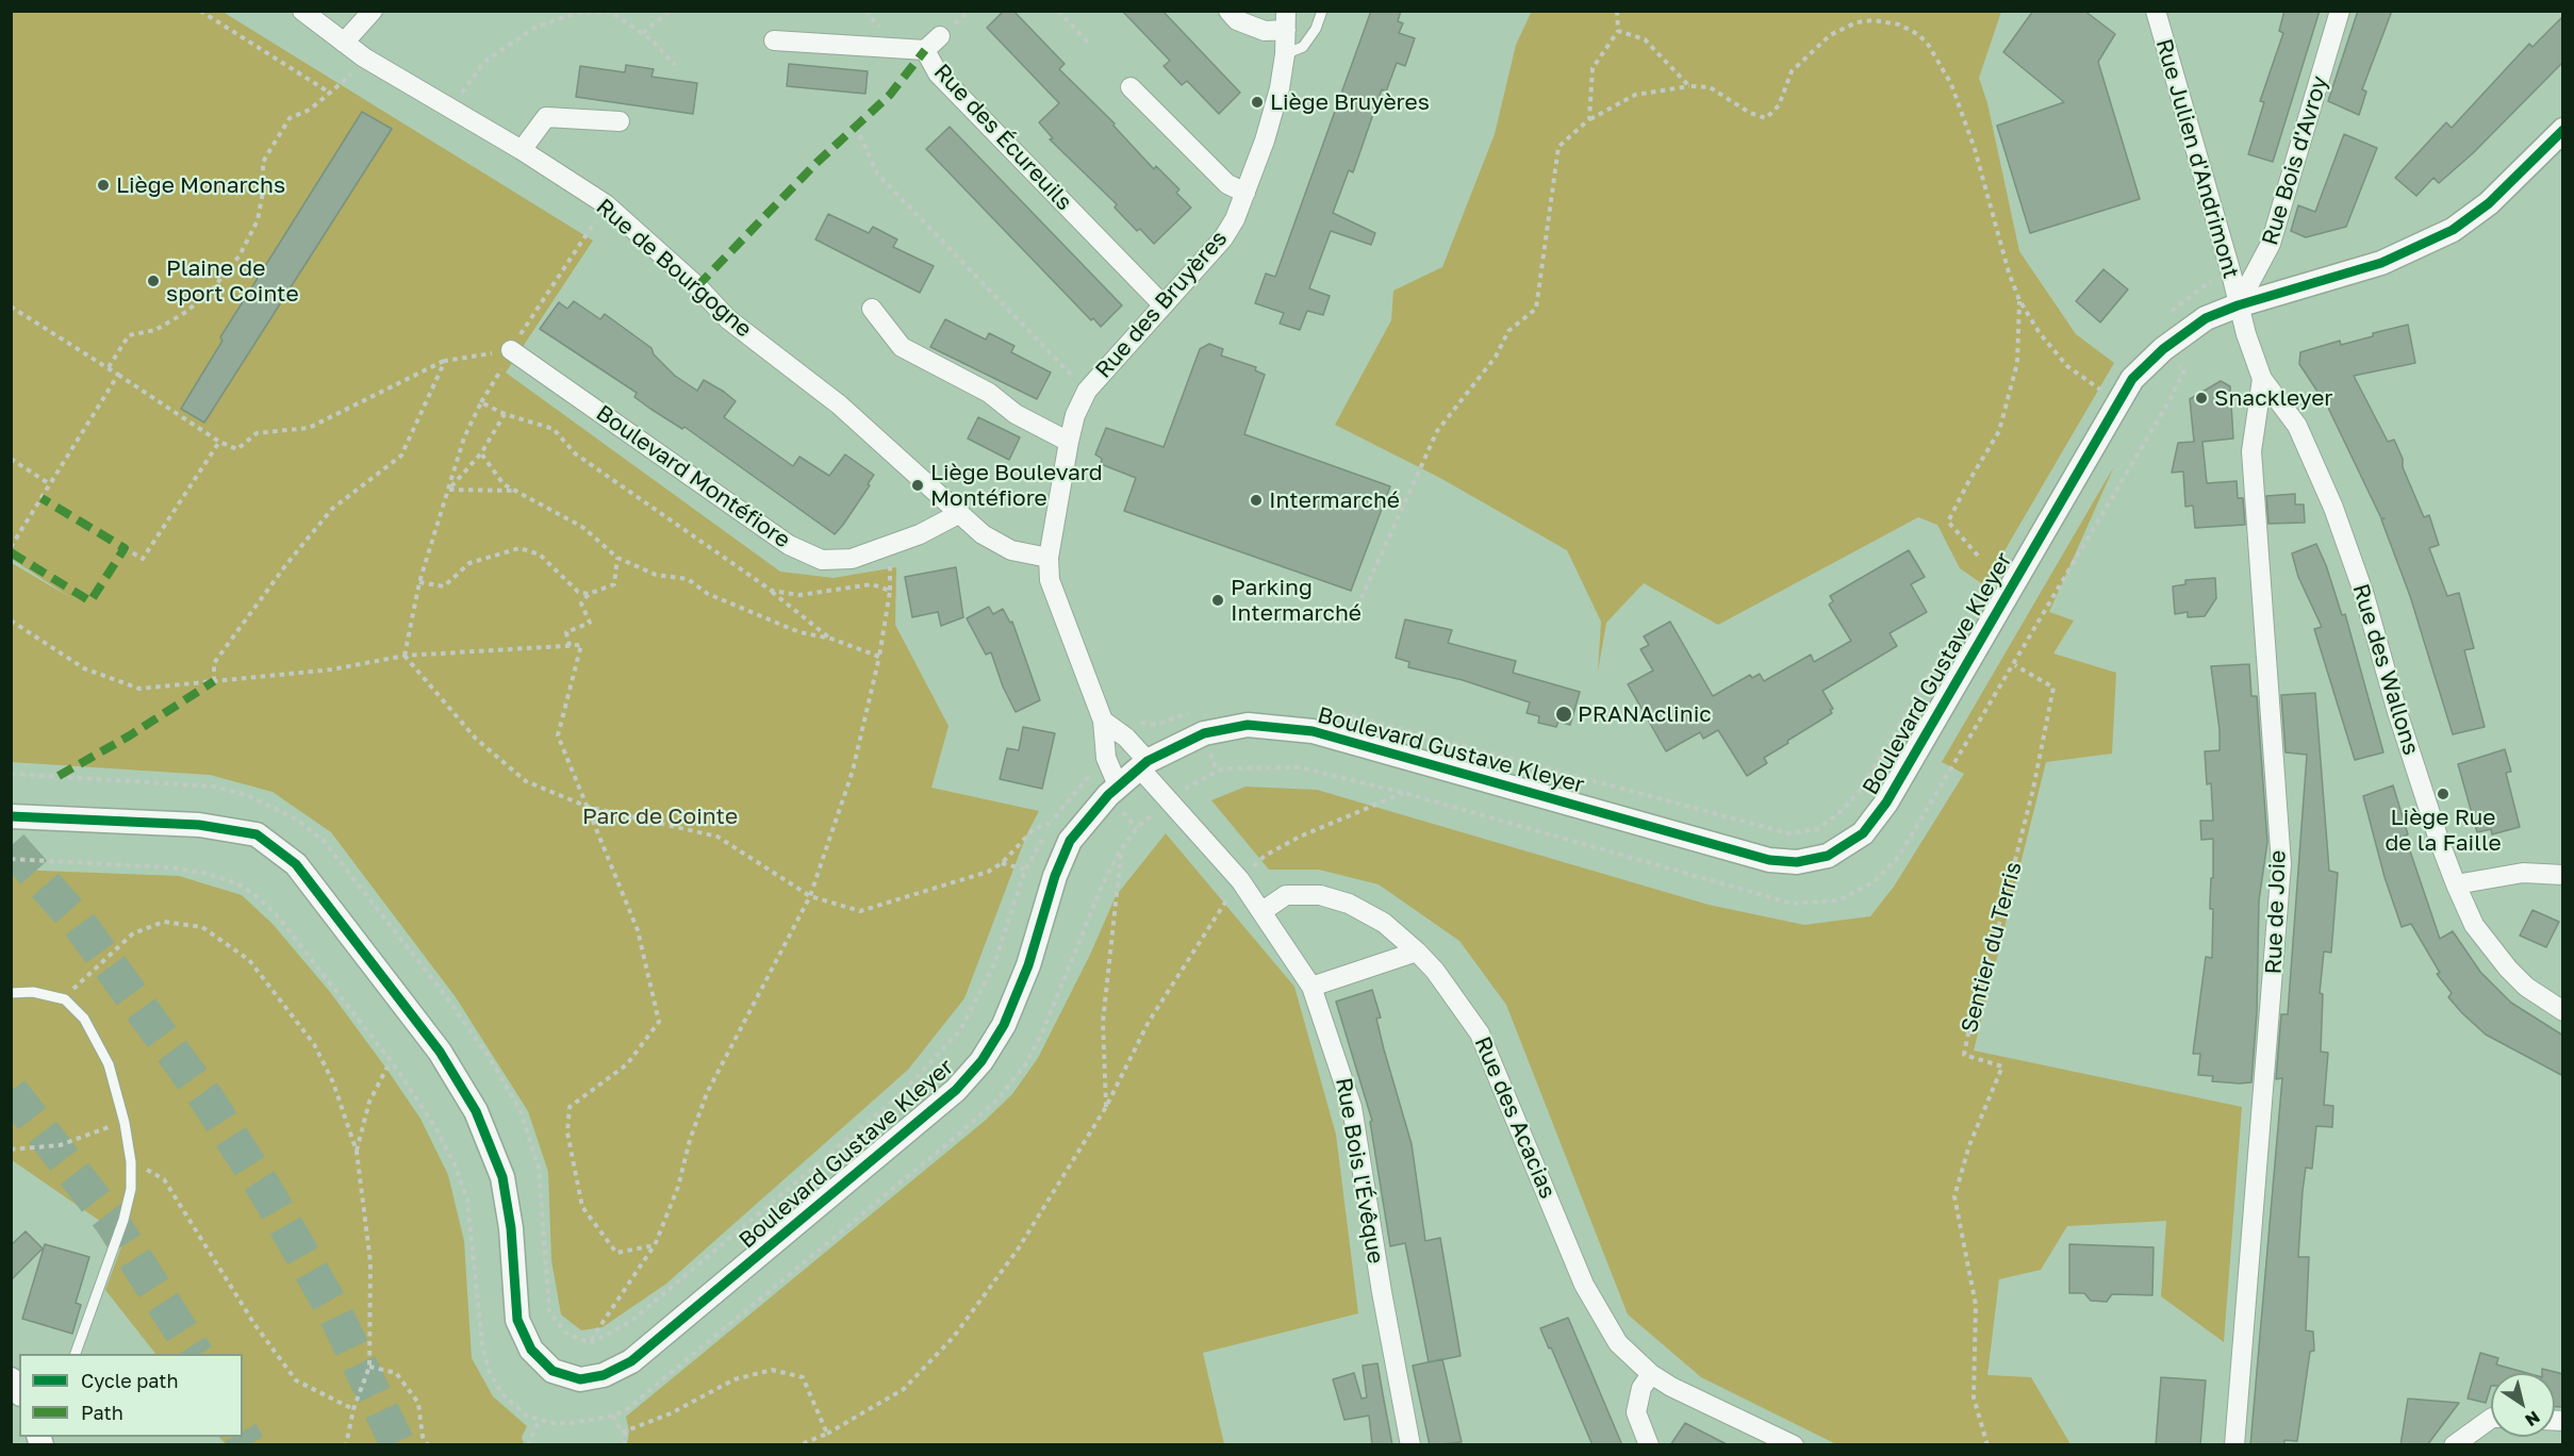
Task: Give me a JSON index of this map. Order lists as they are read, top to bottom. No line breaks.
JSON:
{"streets":{"street":["Rue des Écureuils","Rue Julien d'Andrimont","Rue Bois d'Avroy","Rue de Bourgogne","Rue des Bruyères","Boulevard Montéfiore","Rue des Wallons","Boulevard Gustave Kleyer","Rue de Joie","Rue des Acacias","Rue Bois l'Évêque"],"path":["Sentier du Terris"]},"crossings":[["Rue des Écureuils","Rue des Bruyères"],["Rue Julien d'Andrimont","Rue Bois d'Avroy"],["Rue Julien d'Andrimont","Rue des Wallons"],["Rue Julien d'Andrimont","Boulevard Gustave Kleyer"],["Rue Bois d'Avroy","Rue des Wallons"],["Rue Bois d'Avroy","Boulevard Gustave Kleyer"],["Rue de Bourgogne","Boulevard Montéfiore"],["Rue des Wallons","Boulevard Gustave Kleyer"],["Rue des Wallons","Rue de Joie"],["Boulevard Gustave Kleyer","Rue Bois l'Évêque"],["Rue des Acacias","Rue Bois l'Évêque"]],"parks":["Parc de Cointe"],"places":["Liège Bruyères","Liège Monarchs","Plaine de sport Cointe","Snackleyer","Liège Boulevard Montéfiore","Intermarché","Parking Intermarché","PRANAclinic","Liège Rue de la Faille"],"legend":["Cycle path","Path"],"north":"bottom right"}
